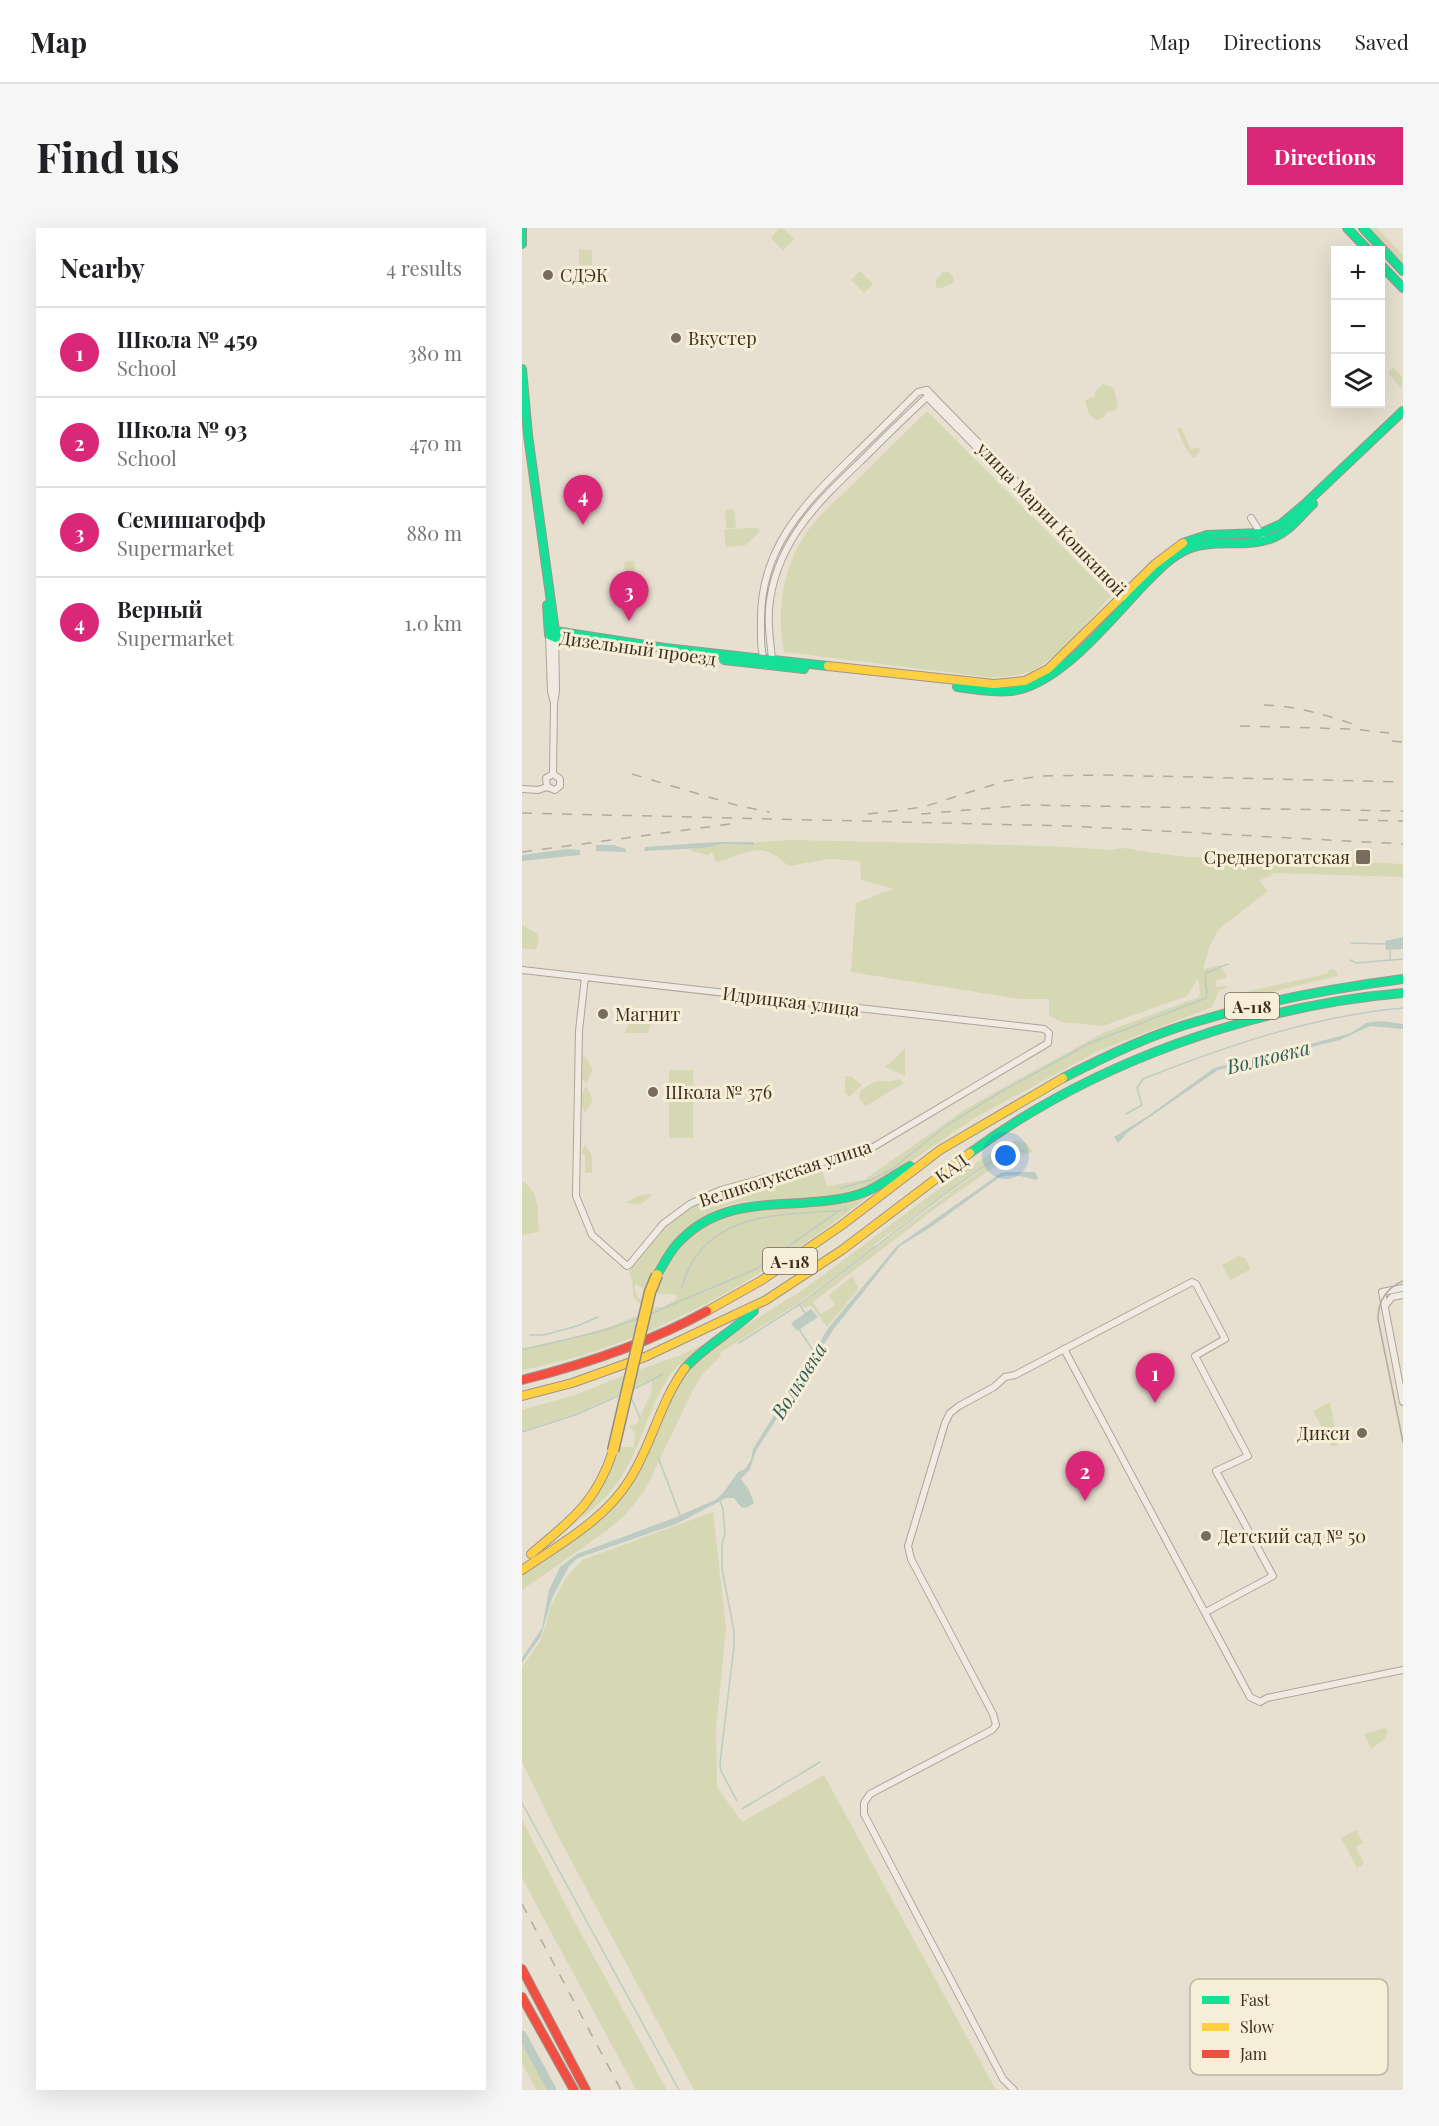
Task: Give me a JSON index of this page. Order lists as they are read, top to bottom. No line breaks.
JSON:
{"streets":{"main road":["Дизельный проезд","А-118","КАД"],"street":["улица Марии Кошкиной","Идрицкая улица","Великолукская улица"]},"crossings":[["улица Марии Кошкиной","Дизельный проезд"],["Идрицкая улица","Великолукская улица"]],"water":["Волковка"],"places":{"other":["СДЭК","Вкустер","Магнит","Школа № 376","Дикси","Детский сад № 50"],"transit":["Среднерогатская"]},"legend":["Fast","Slow","Jam"],"page":{"header":"Map","nav":["Map","Directions","Saved"],"buttons":"Directions","title":"Find us","heading":["Nearby","4 results"],"map_buttons":["+","−"],"list":[{"mark":"1","name":"Школа № 459","note":"School","value":"380 m"},{"mark":"2","name":"Школа № 93","note":"School","value":"470 m"},{"mark":"3","name":"Семишагофф","note":"Supermarket","value":"880 m"},{"mark":"4","name":"Верный","note":"Supermarket","value":"1.0 km"}],"pins":["4","3","1","2"]}}
